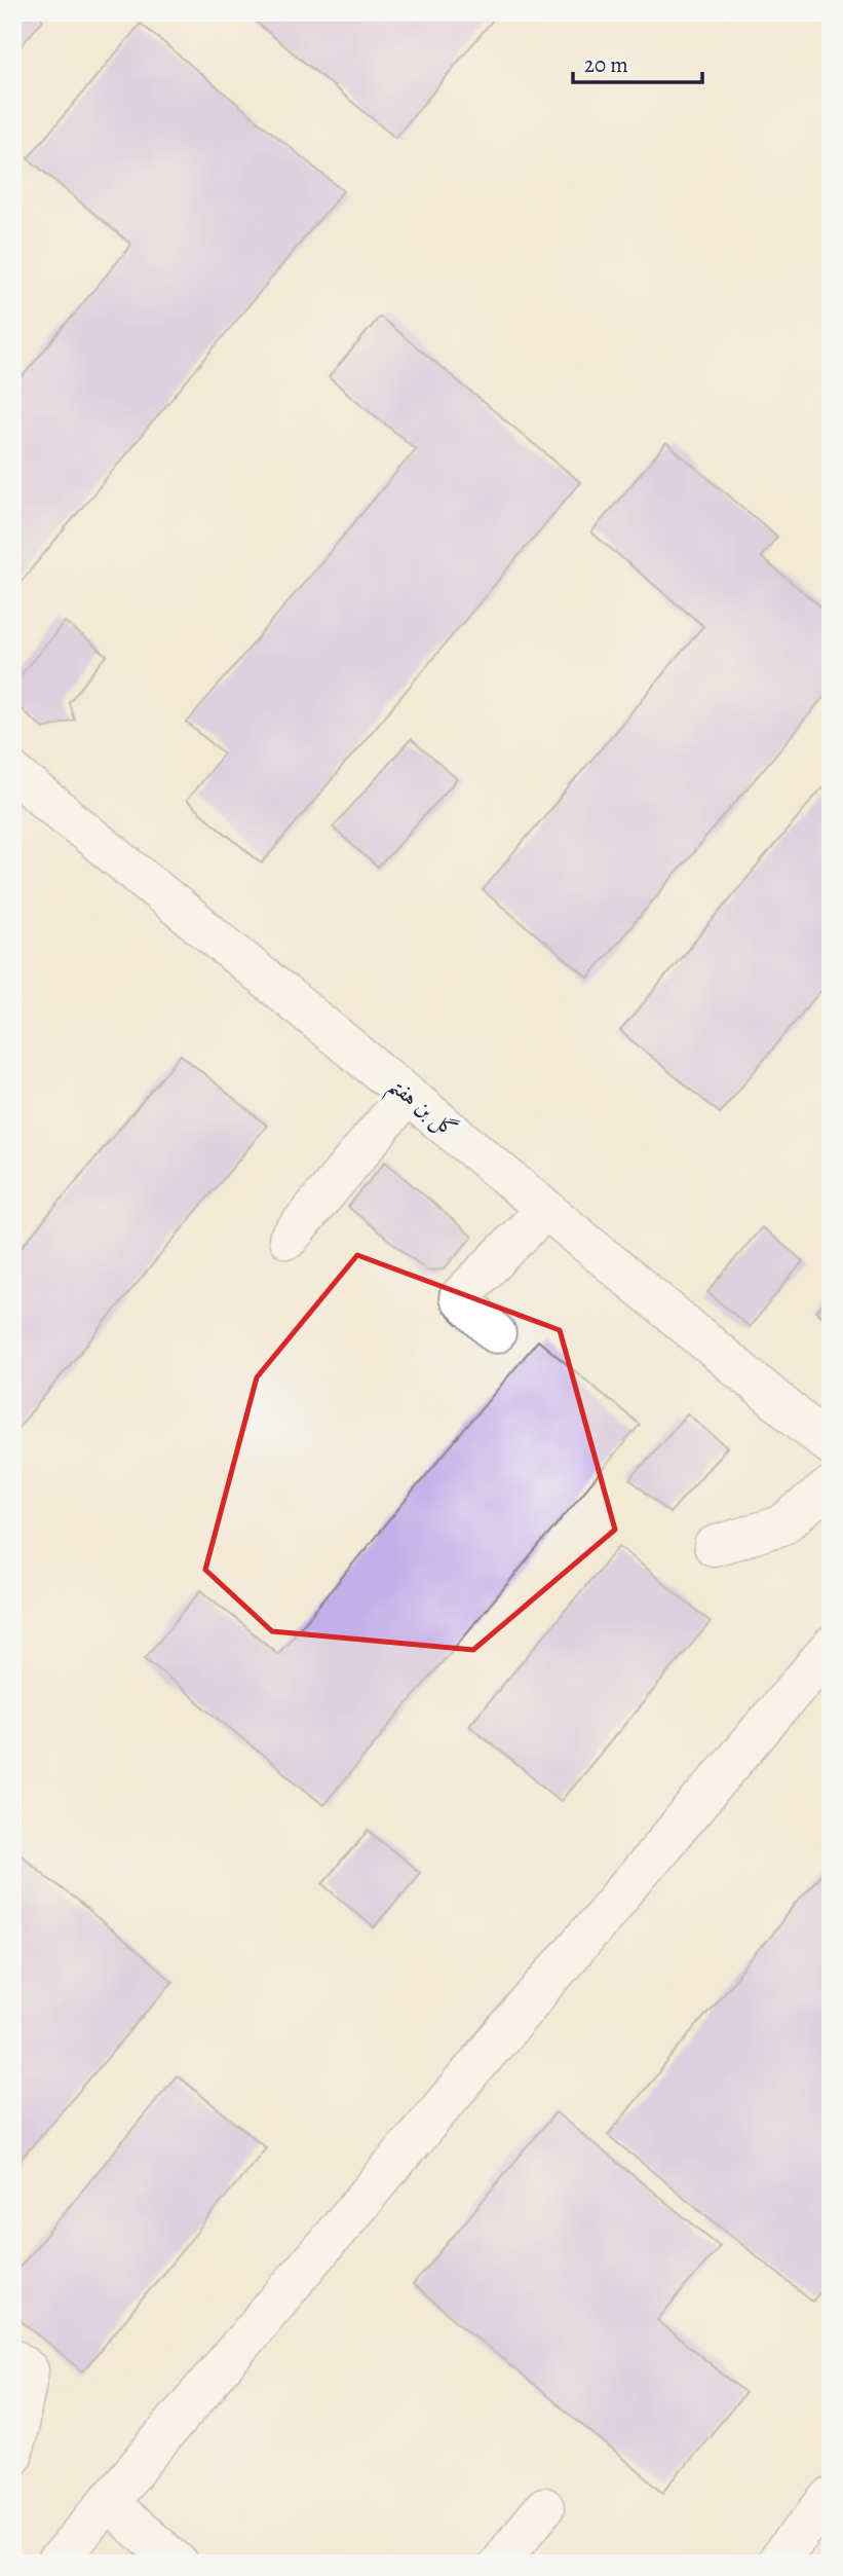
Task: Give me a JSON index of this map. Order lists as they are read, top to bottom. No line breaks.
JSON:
{"streets":{"street":["گل بن هفتم"]},"scale_bar":"20 m"}
